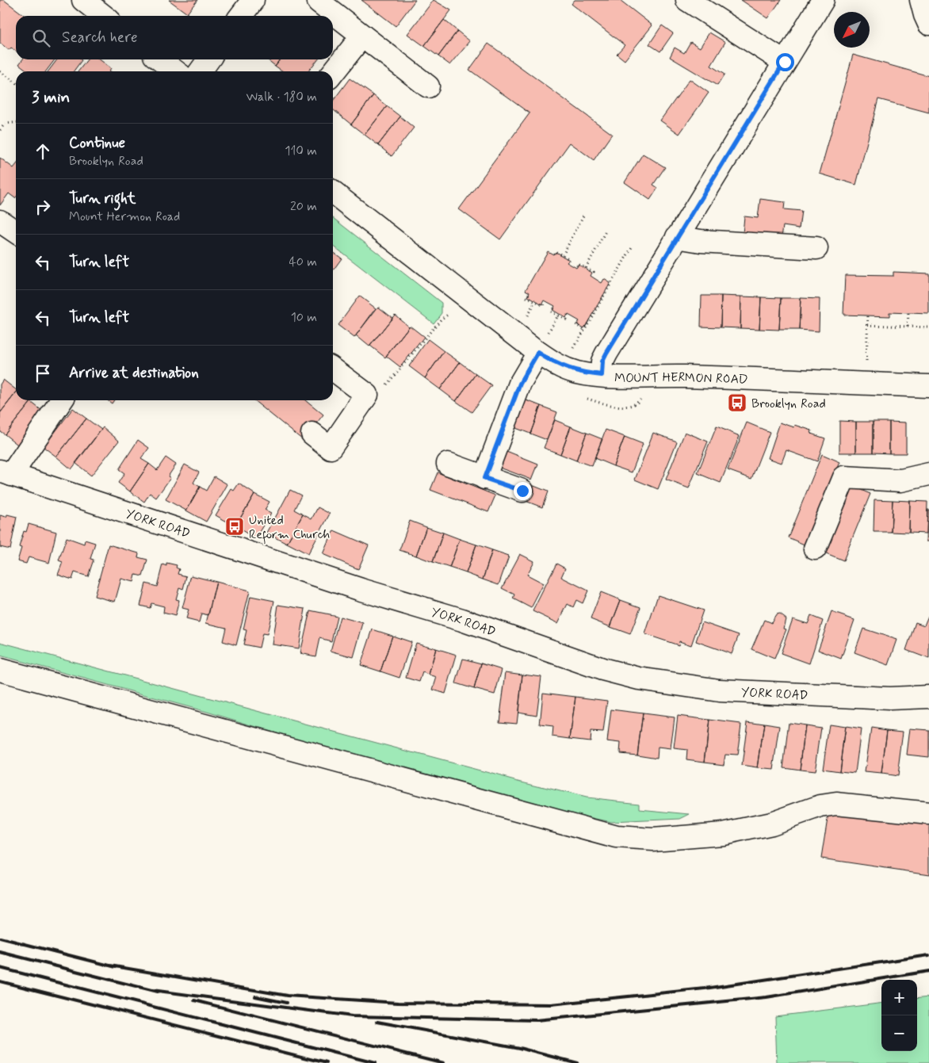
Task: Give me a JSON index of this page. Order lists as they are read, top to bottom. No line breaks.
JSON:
{"streets":{"street":["MOUNT HERMON ROAD","YORK ROAD"]},"places":{"bus stop":["Brooklyn Road","United Reform Church"]},"north":"bottom left","page":{"search":"Search here","heading":["3 min","Walk · 180 m"],"list":[["Continue","Brooklyn Road","110 m"],["Turn right","Mount Hermon Road","20 m"],["Turn left","40 m"],["Turn left","10 m"],"Arrive at destination"],"map_buttons":["+","−"]}}
